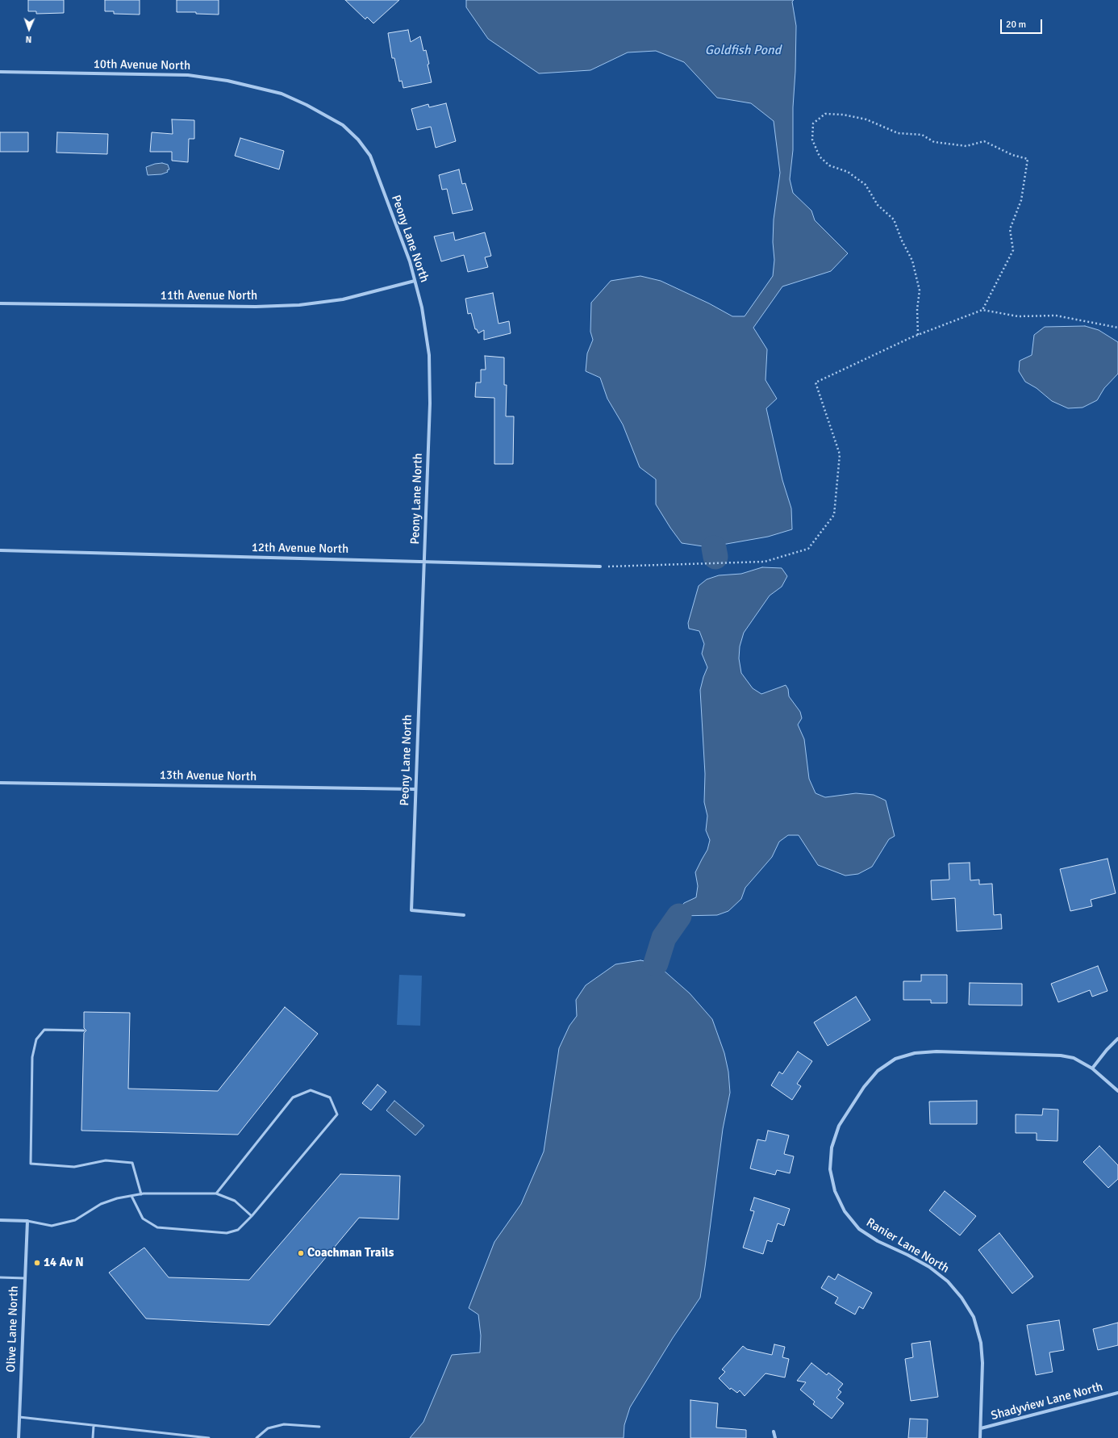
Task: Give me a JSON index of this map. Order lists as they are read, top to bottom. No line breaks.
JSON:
{"streets":{"street":["10th Avenue North","Peony Lane North","11th Avenue North","12th Avenue North","13th Avenue North","Ranier Lane North","Olive Lane North","Shadyview Lane North"]},"crossings":[["10th Avenue North","Peony Lane North"],["Peony Lane North","11th Avenue North"],["Peony Lane North","12th Avenue North"],["Peony Lane North","13th Avenue North"],["Ranier Lane North","Shadyview Lane North"]],"water":["Goldfish Pond"],"places":["Coachman Trails","14 Av N"],"scale_bar":"20 m","north":"bottom"}
